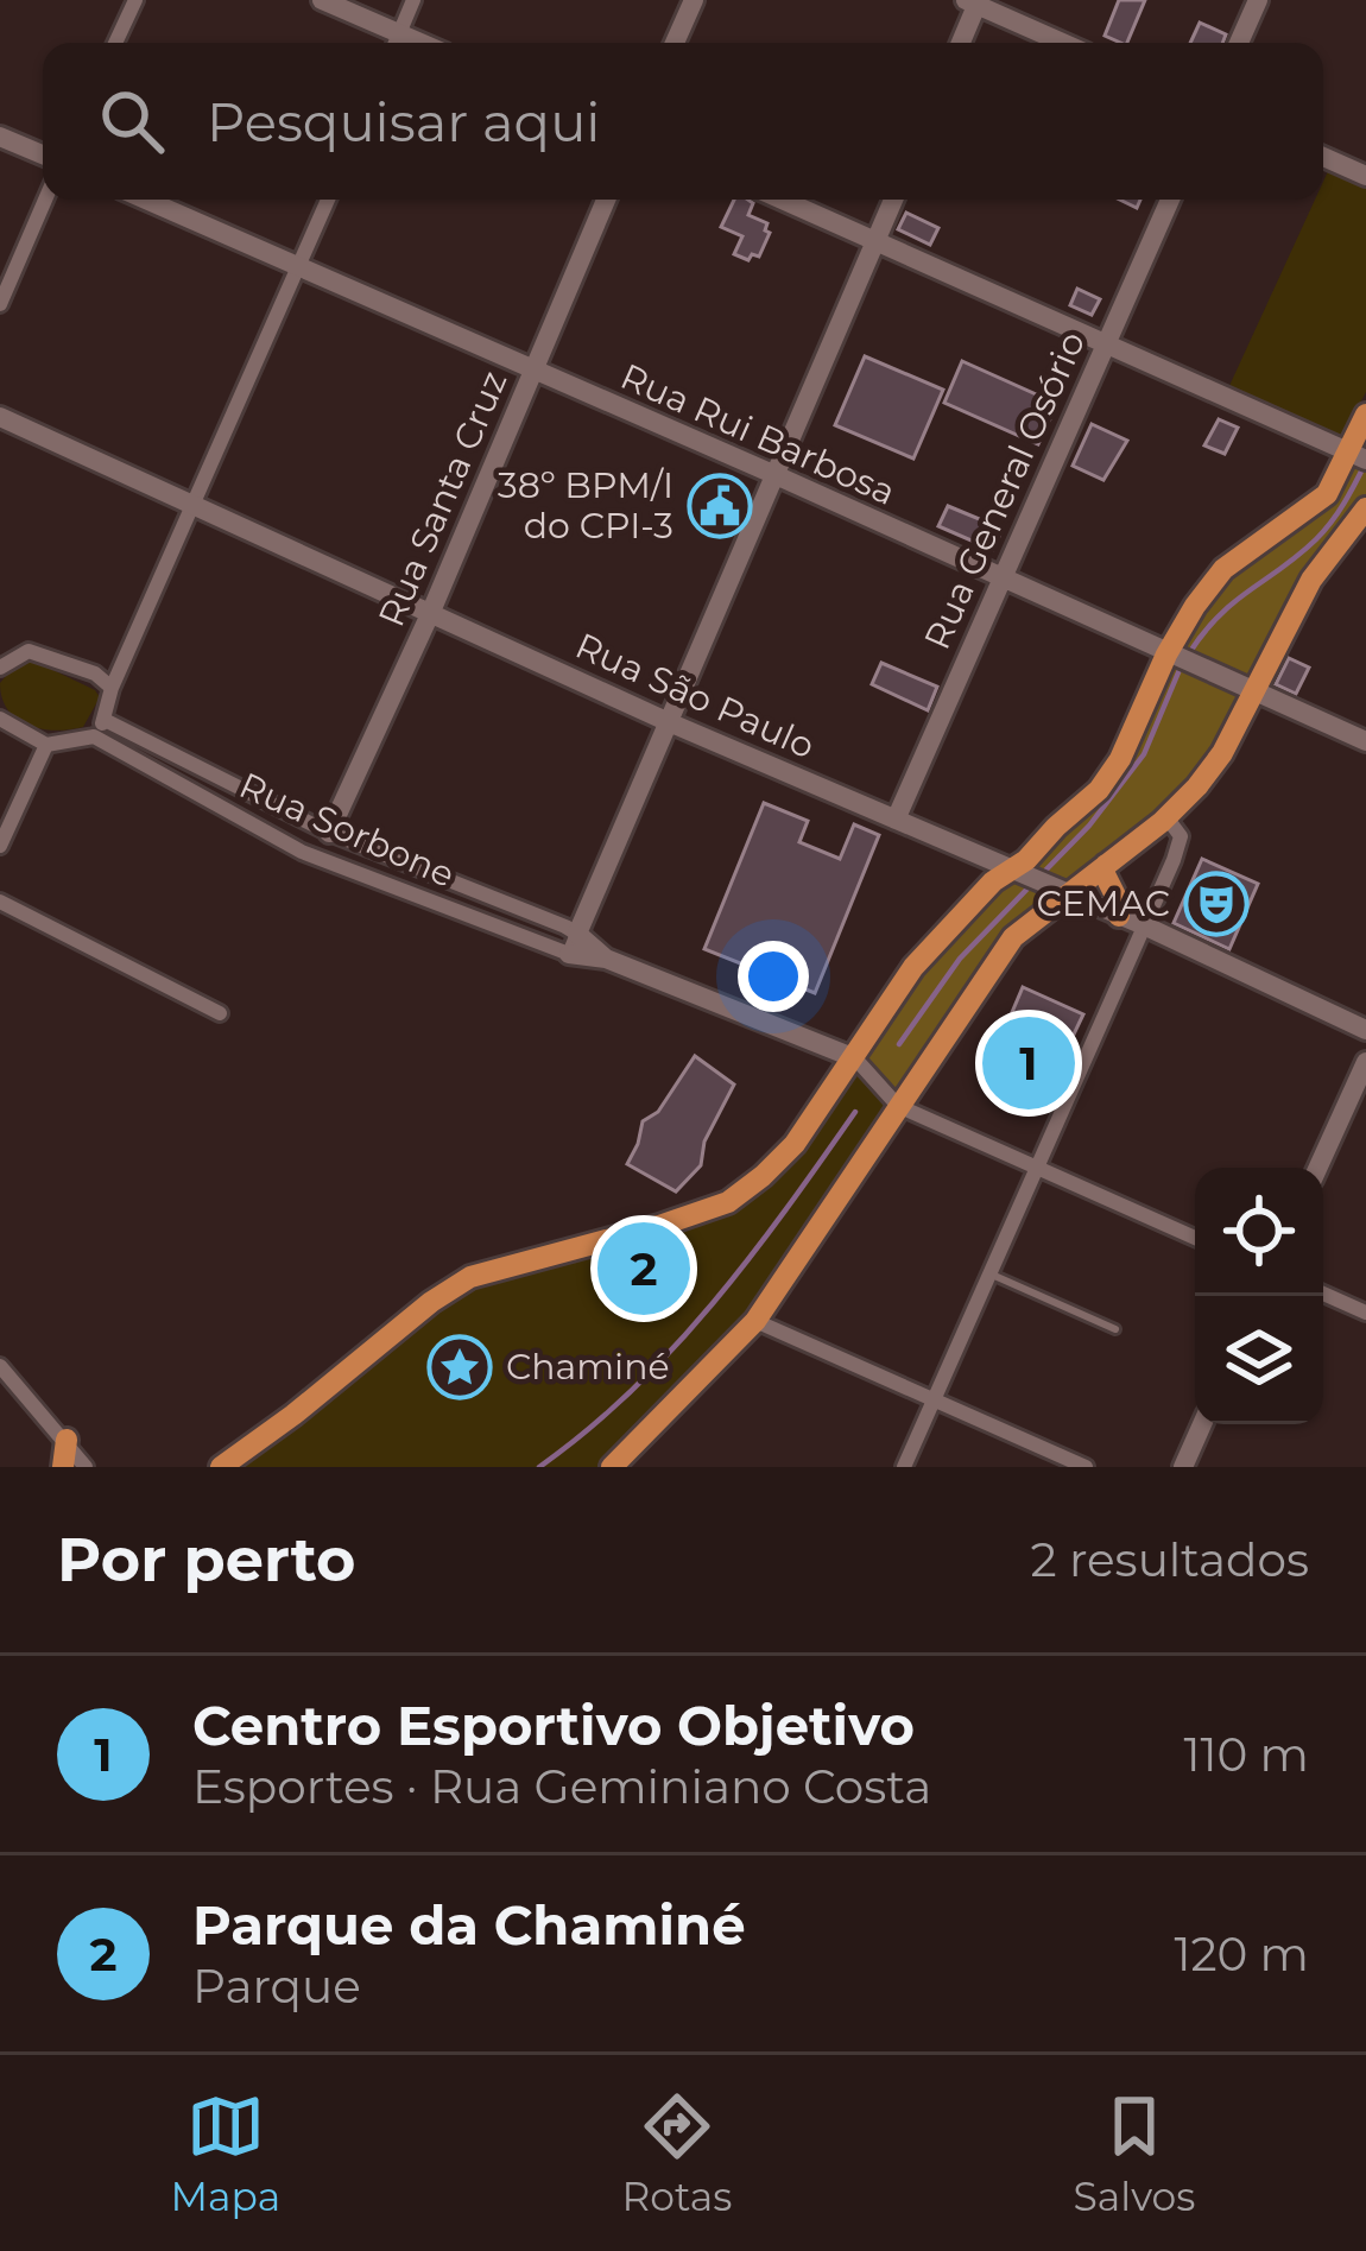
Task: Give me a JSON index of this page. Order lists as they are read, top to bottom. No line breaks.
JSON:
{"streets":{"street":["Rua Rui Barbosa","Rua General Osório","Rua Santa Cruz","Rua São Paulo","Rua Sorbone"]},"crossings":[["Rua Rui Barbosa","Rua General Osório"],["Rua Rui Barbosa","Rua Santa Cruz"],["Rua General Osório","Rua São Paulo"],["Rua Santa Cruz","Rua São Paulo"],["Rua Santa Cruz","Rua Sorbone"]],"places":{"public building":["38º BPM/I do CPI-3"],"theatre":["CEMAC"],"place":["Chaminé"]},"page":{"search":"Pesquisar aqui","pins":["1","2"],"heading":["Por perto","2 resultados"],"list":[{"mark":"1","name":"Centro Esportivo Objetivo","note":"Esportes · Rua Geminiano Costa","value":"110 m"},{"mark":"2","name":"Parque da Chaminé","note":"Parque","value":"120 m"}],"nav":["Mapa","Rotas","Salvos"]}}
